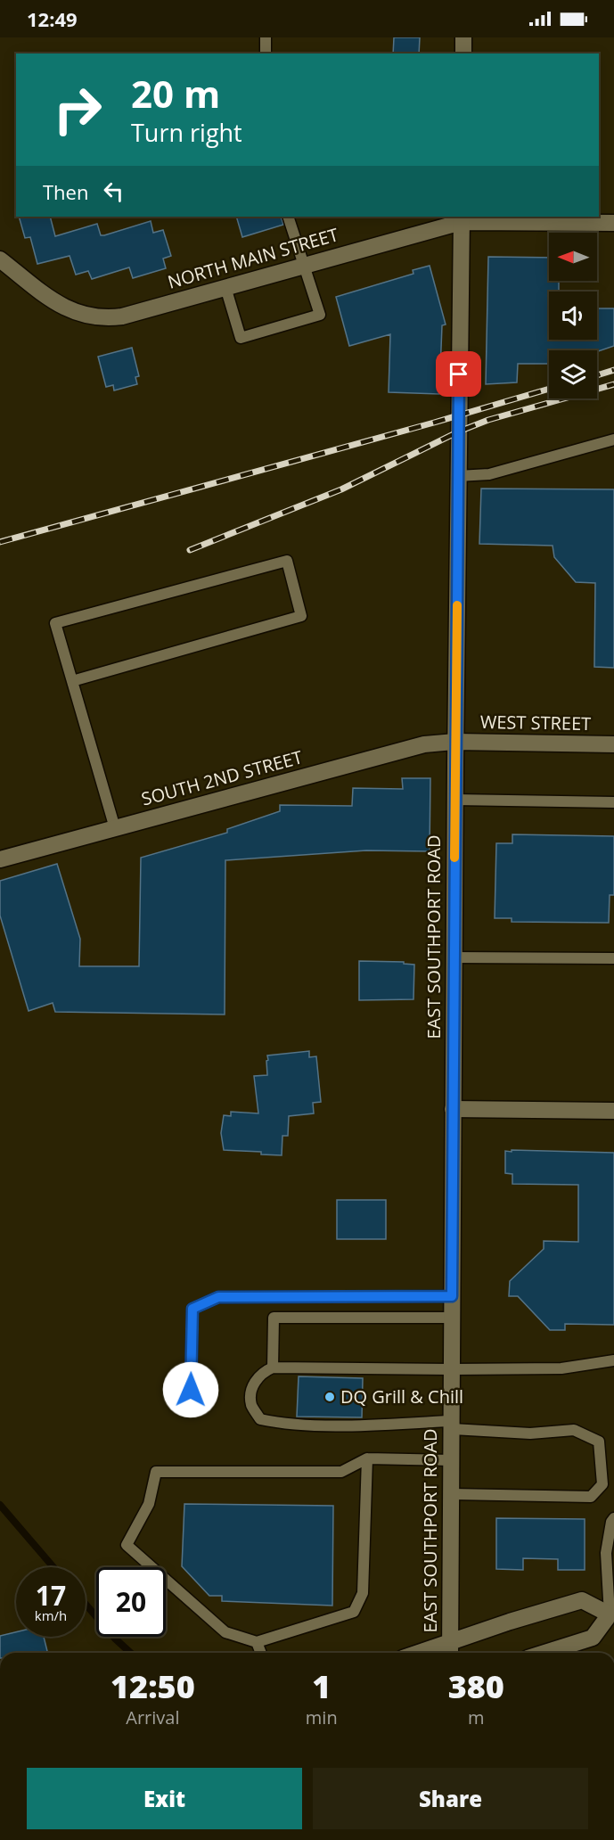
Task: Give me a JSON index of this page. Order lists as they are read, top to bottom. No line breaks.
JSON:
{"streets":{"main road":["NORTH MAIN STREET","WEST STREET","SOUTH 2ND STREET","EAST SOUTHPORT ROAD"]},"crossings":[["NORTH MAIN STREET","EAST SOUTHPORT ROAD"],["WEST STREET","SOUTH 2ND STREET"],["WEST STREET","EAST SOUTHPORT ROAD"],["SOUTH 2ND STREET","EAST SOUTHPORT ROAD"]],"places":["DQ Grill & Chill"],"north":"left","page":{"status":"12:49","turn":["20 m","Turn right"],"then":"Then","speed":"17 km/h","limit":"20","eta":["12:50","Arrival","1","min","380","m"],"buttons":["Exit","Share"]}}
